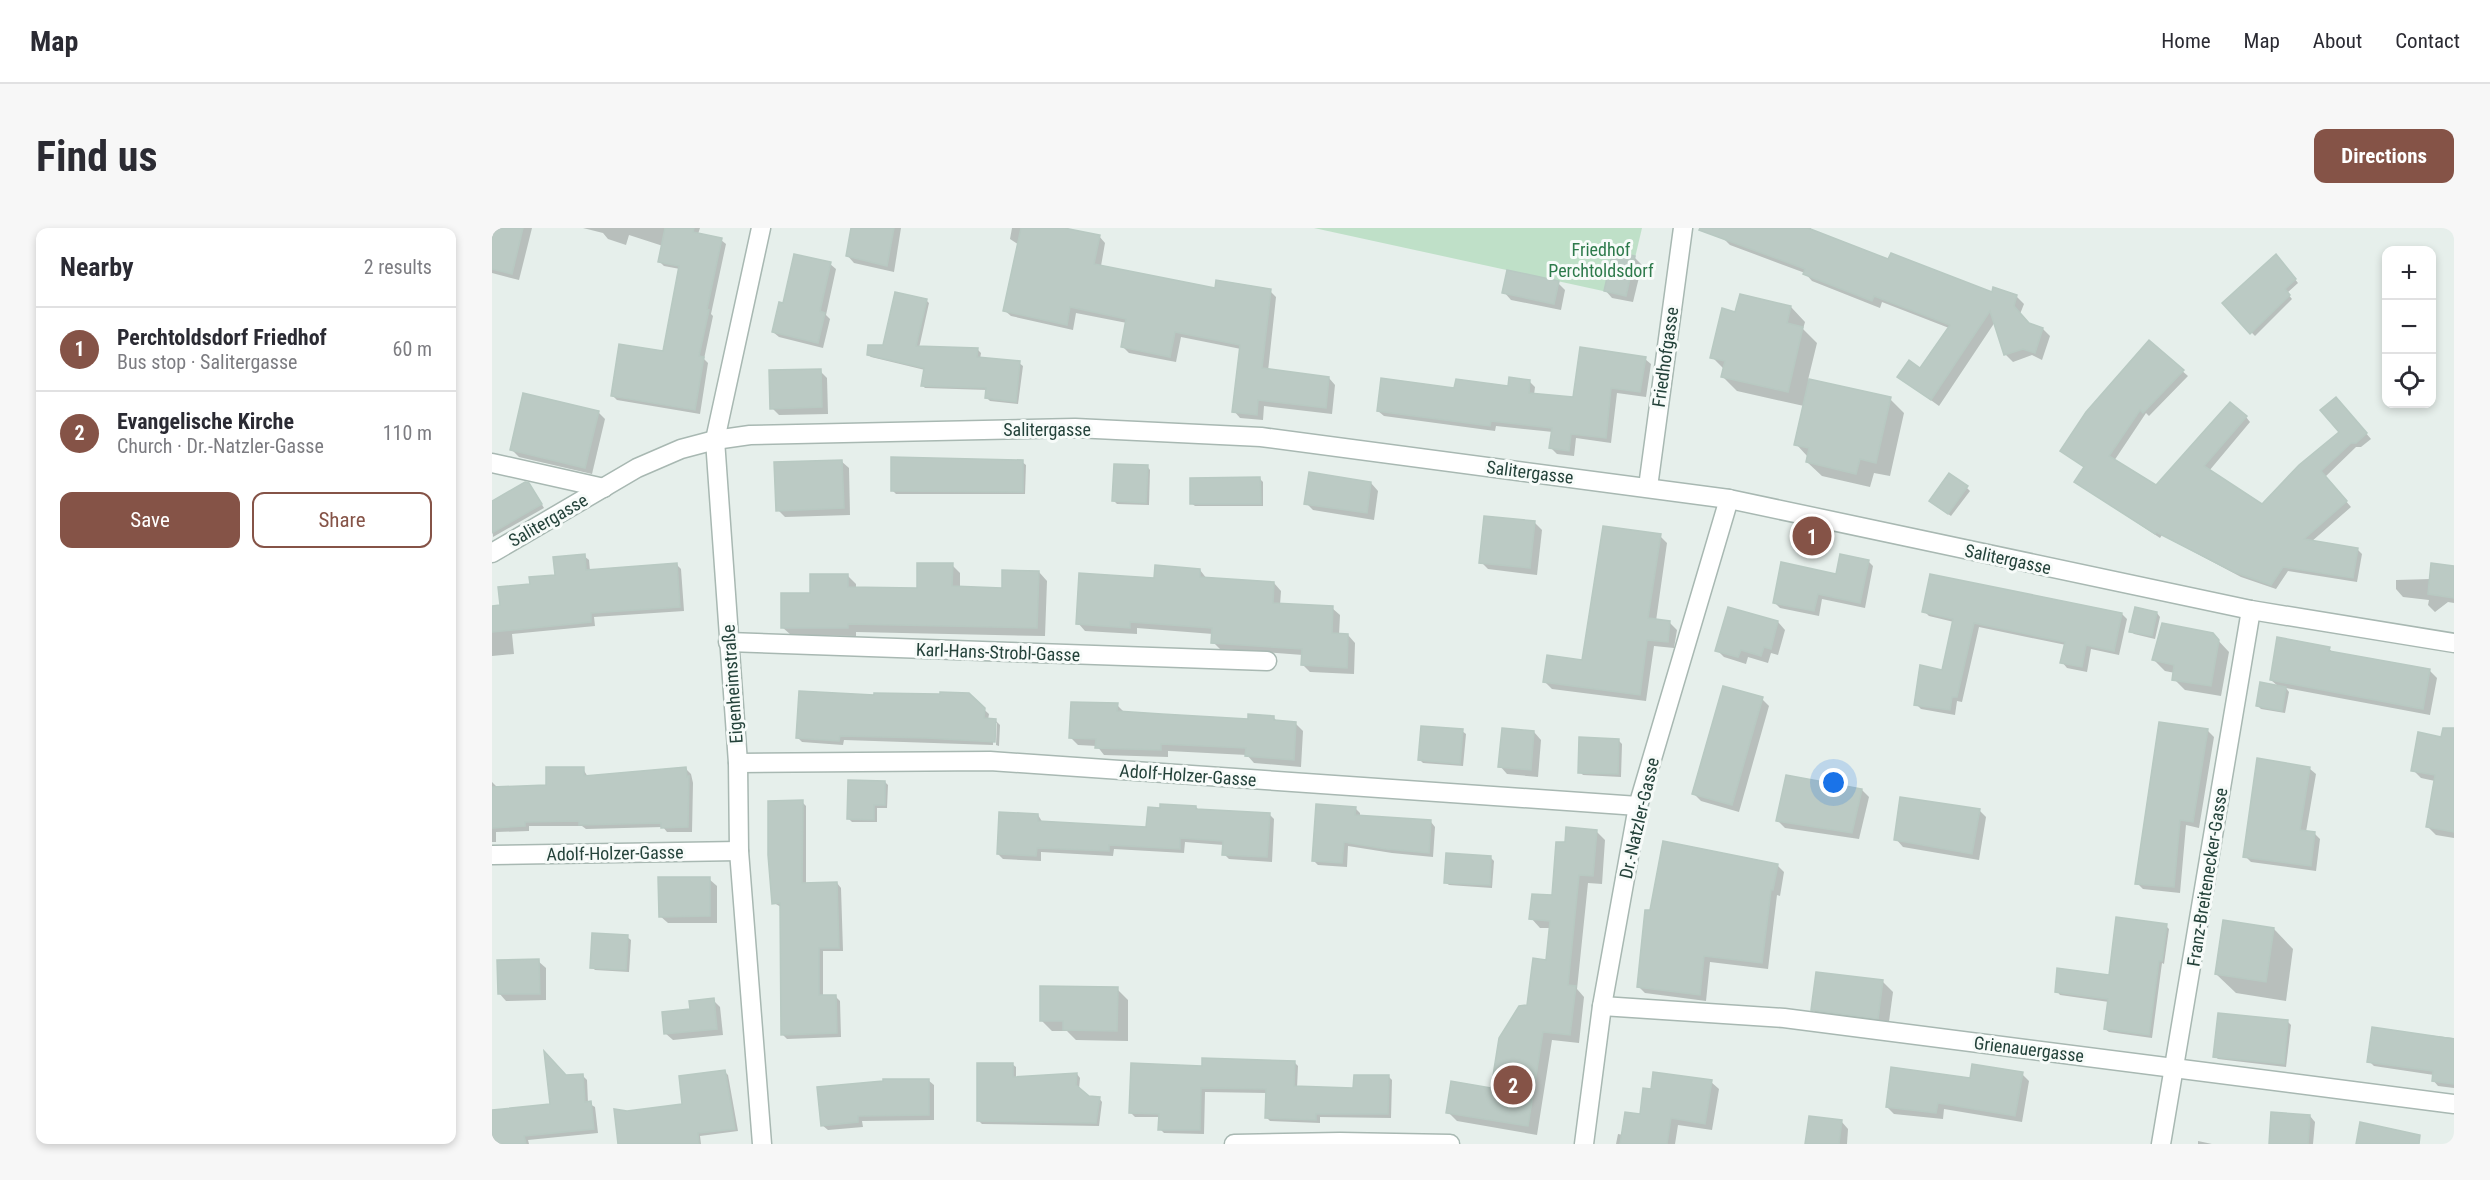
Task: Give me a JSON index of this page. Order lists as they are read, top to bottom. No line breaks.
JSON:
{"streets":{"street":["Friedhofgasse","Salitergasse","Karl-Hans-Strobl-Gasse","Eigenheimstraße","Adolf-Holzer-Gasse","Dr.-Natzler-Gasse","Franz-Breitenecker-Gasse","Grienauergasse"]},"crossings":[["Friedhofgasse","Salitergasse"],["Salitergasse","Eigenheimstraße"],["Salitergasse","Dr.-Natzler-Gasse"],["Salitergasse","Franz-Breitenecker-Gasse"],["Karl-Hans-Strobl-Gasse","Eigenheimstraße"],["Eigenheimstraße","Adolf-Holzer-Gasse"],["Adolf-Holzer-Gasse","Dr.-Natzler-Gasse"],["Dr.-Natzler-Gasse","Grienauergasse"],["Franz-Breitenecker-Gasse","Grienauergasse"]],"parks":["Friedhof Perchtoldsdorf"],"page":{"header":"Map","nav":["Home","Map","About","Contact"],"buttons":["Directions",["Save","Share"]],"title":"Find us","heading":["Nearby","2 results"],"map_buttons":["+","−"],"list":[{"mark":"1","name":"Perchtoldsdorf Friedhof","note":"Bus stop · Salitergasse","value":"60 m"},{"mark":"2","name":"Evangelische Kirche","note":"Church · Dr.-Natzler-Gasse","value":"110 m"}],"pins":["1","2"]}}
